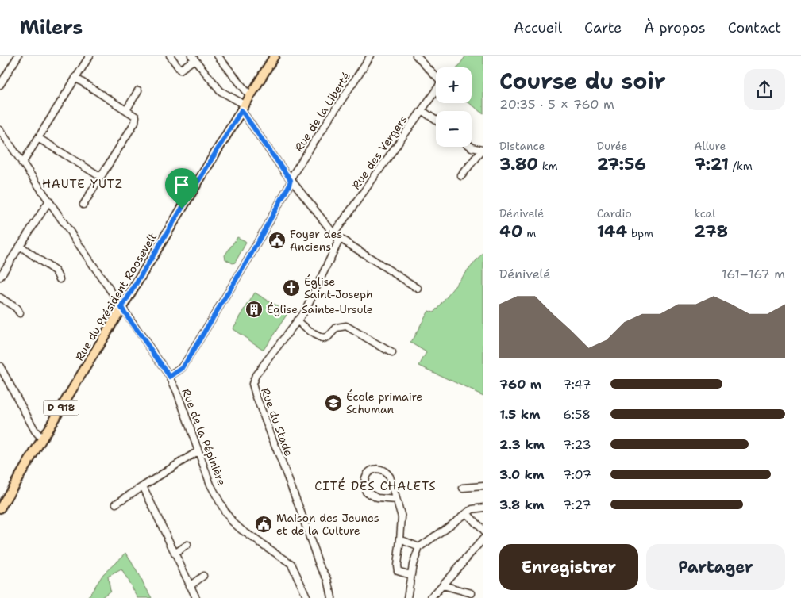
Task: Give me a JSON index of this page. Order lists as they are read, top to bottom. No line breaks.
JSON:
{"streets":{"main road":["Rue du Président Roosevelt","D 918"],"street":["Rue de la Liberté","Rue des Vergers","Rue du Stade","Rue de la Pépinière"]},"crossings":[["Rue de la Liberté","Rue de la Pépinière"],["Rue du Président Roosevelt","Rue de la Pépinière"]],"districts":["HAUTE YUTZ","CITÉ DES CHALETS"],"places":{"public building":["Foyer des Anciens","Maison des Jeunes et de la Culture"],"church":["Église Saint-Joseph"],"building":["Église Sainte-Ursule"],"school or university":["École primaire Schuman"]},"page":{"header":"Milers","nav":["Accueil","Carte","À propos","Contact"],"heading":["Course du soir","20:35 · 5 × 760 m"],"map_buttons":["+","−"],"stats":[["Distance","3.80 km"],["Durée","27:56"],["Allure","7:21 /km"],["Dénivelé","40 m"],["Cardio","144 bpm"],["kcal","278"]],"chart":["Dénivelé","161–167 m"],"list":[{"name":"760 m","note":"7:47"},{"name":"1.5 km","note":"6:58"},{"name":"2.3 km","note":"7:23"},{"name":"3.0 km","note":"7:07"},{"name":"3.8 km","note":"7:27"}],"buttons":["Enregistrer","Partager"]}}
